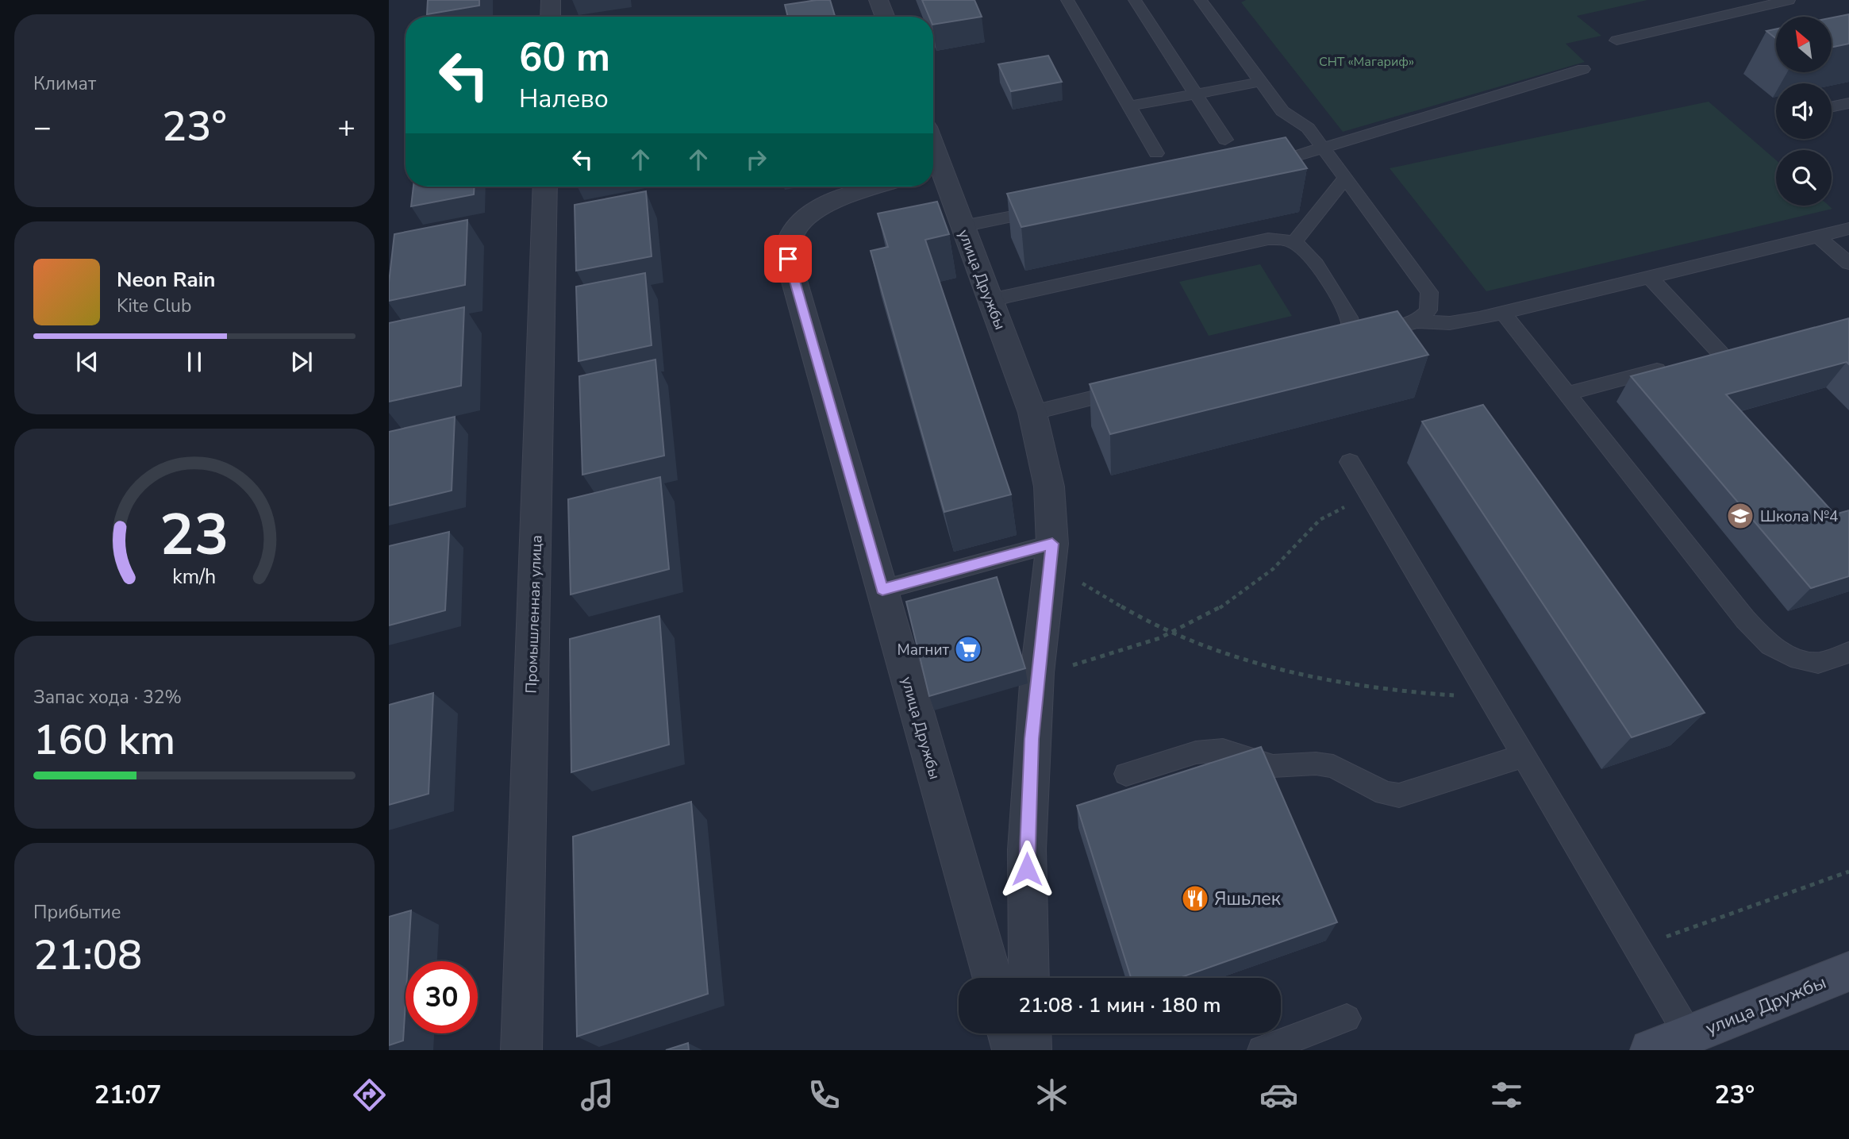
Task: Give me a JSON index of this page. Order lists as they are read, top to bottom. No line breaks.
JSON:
{"streets":{"street":["улица Дружбы","Промышленная улица"]},"parks":["СНТ «Магариф»"],"places":{"school or university":["Школа №4"],"supermarket":["Магнит"],"restaurant":["Яшьлек"]},"north":"top left","page":{"tile":["Климат",["Запас хода · 32%","160 km"],["Прибытие","21:08"]],"turn":["60 m","Налево"],"heat":["−","23°","+"],"song":["Neon Rain","Kite Club"],"limit":"30","trip":"21:08 · 1 мин · 180 m","tabs":["21:07","23°"],"gauge":["23","km/h"]}}
